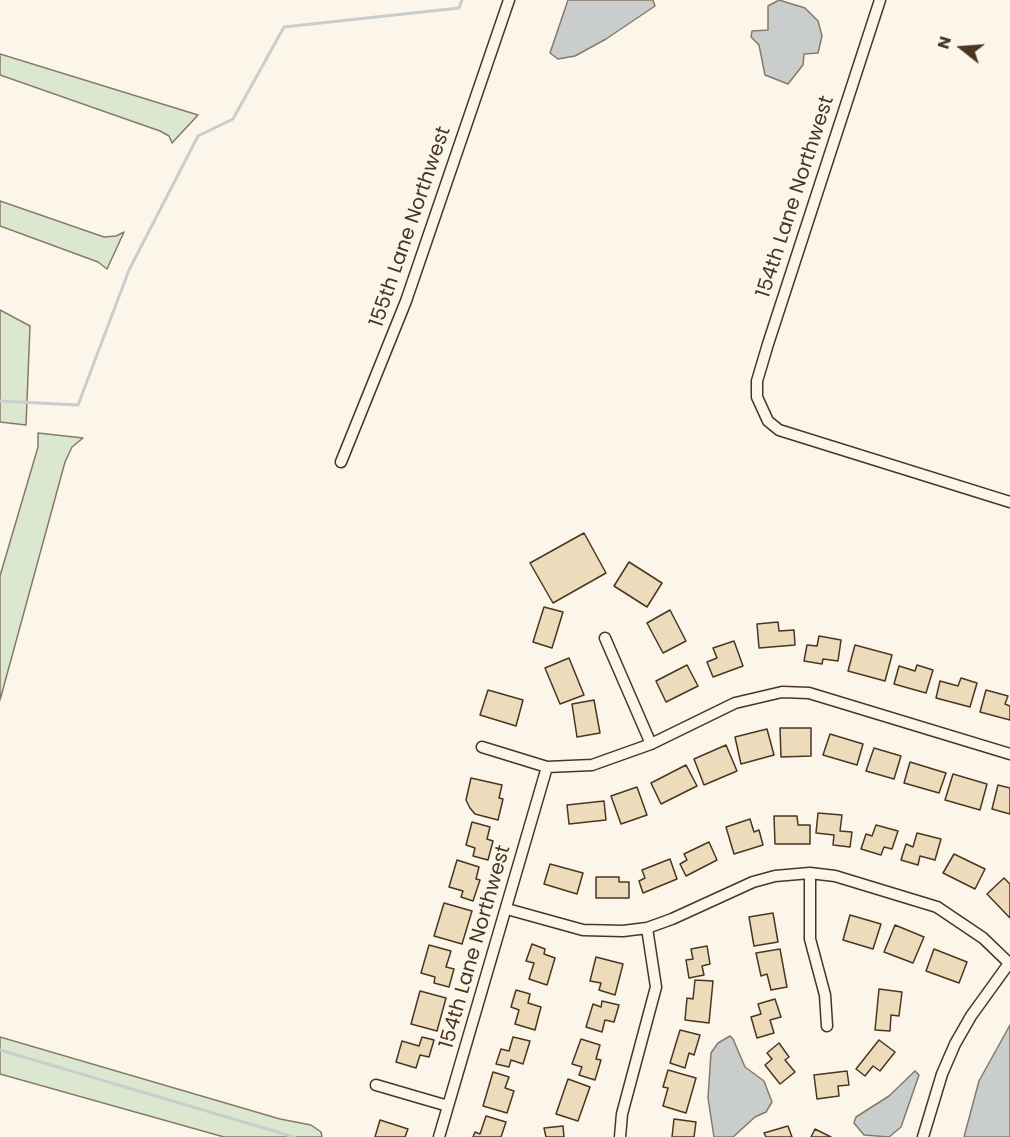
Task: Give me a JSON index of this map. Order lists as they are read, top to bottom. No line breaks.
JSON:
{"streets":{"street":["154th Lane Northwest","155th Lane Northwest"]},"north":"left"}
